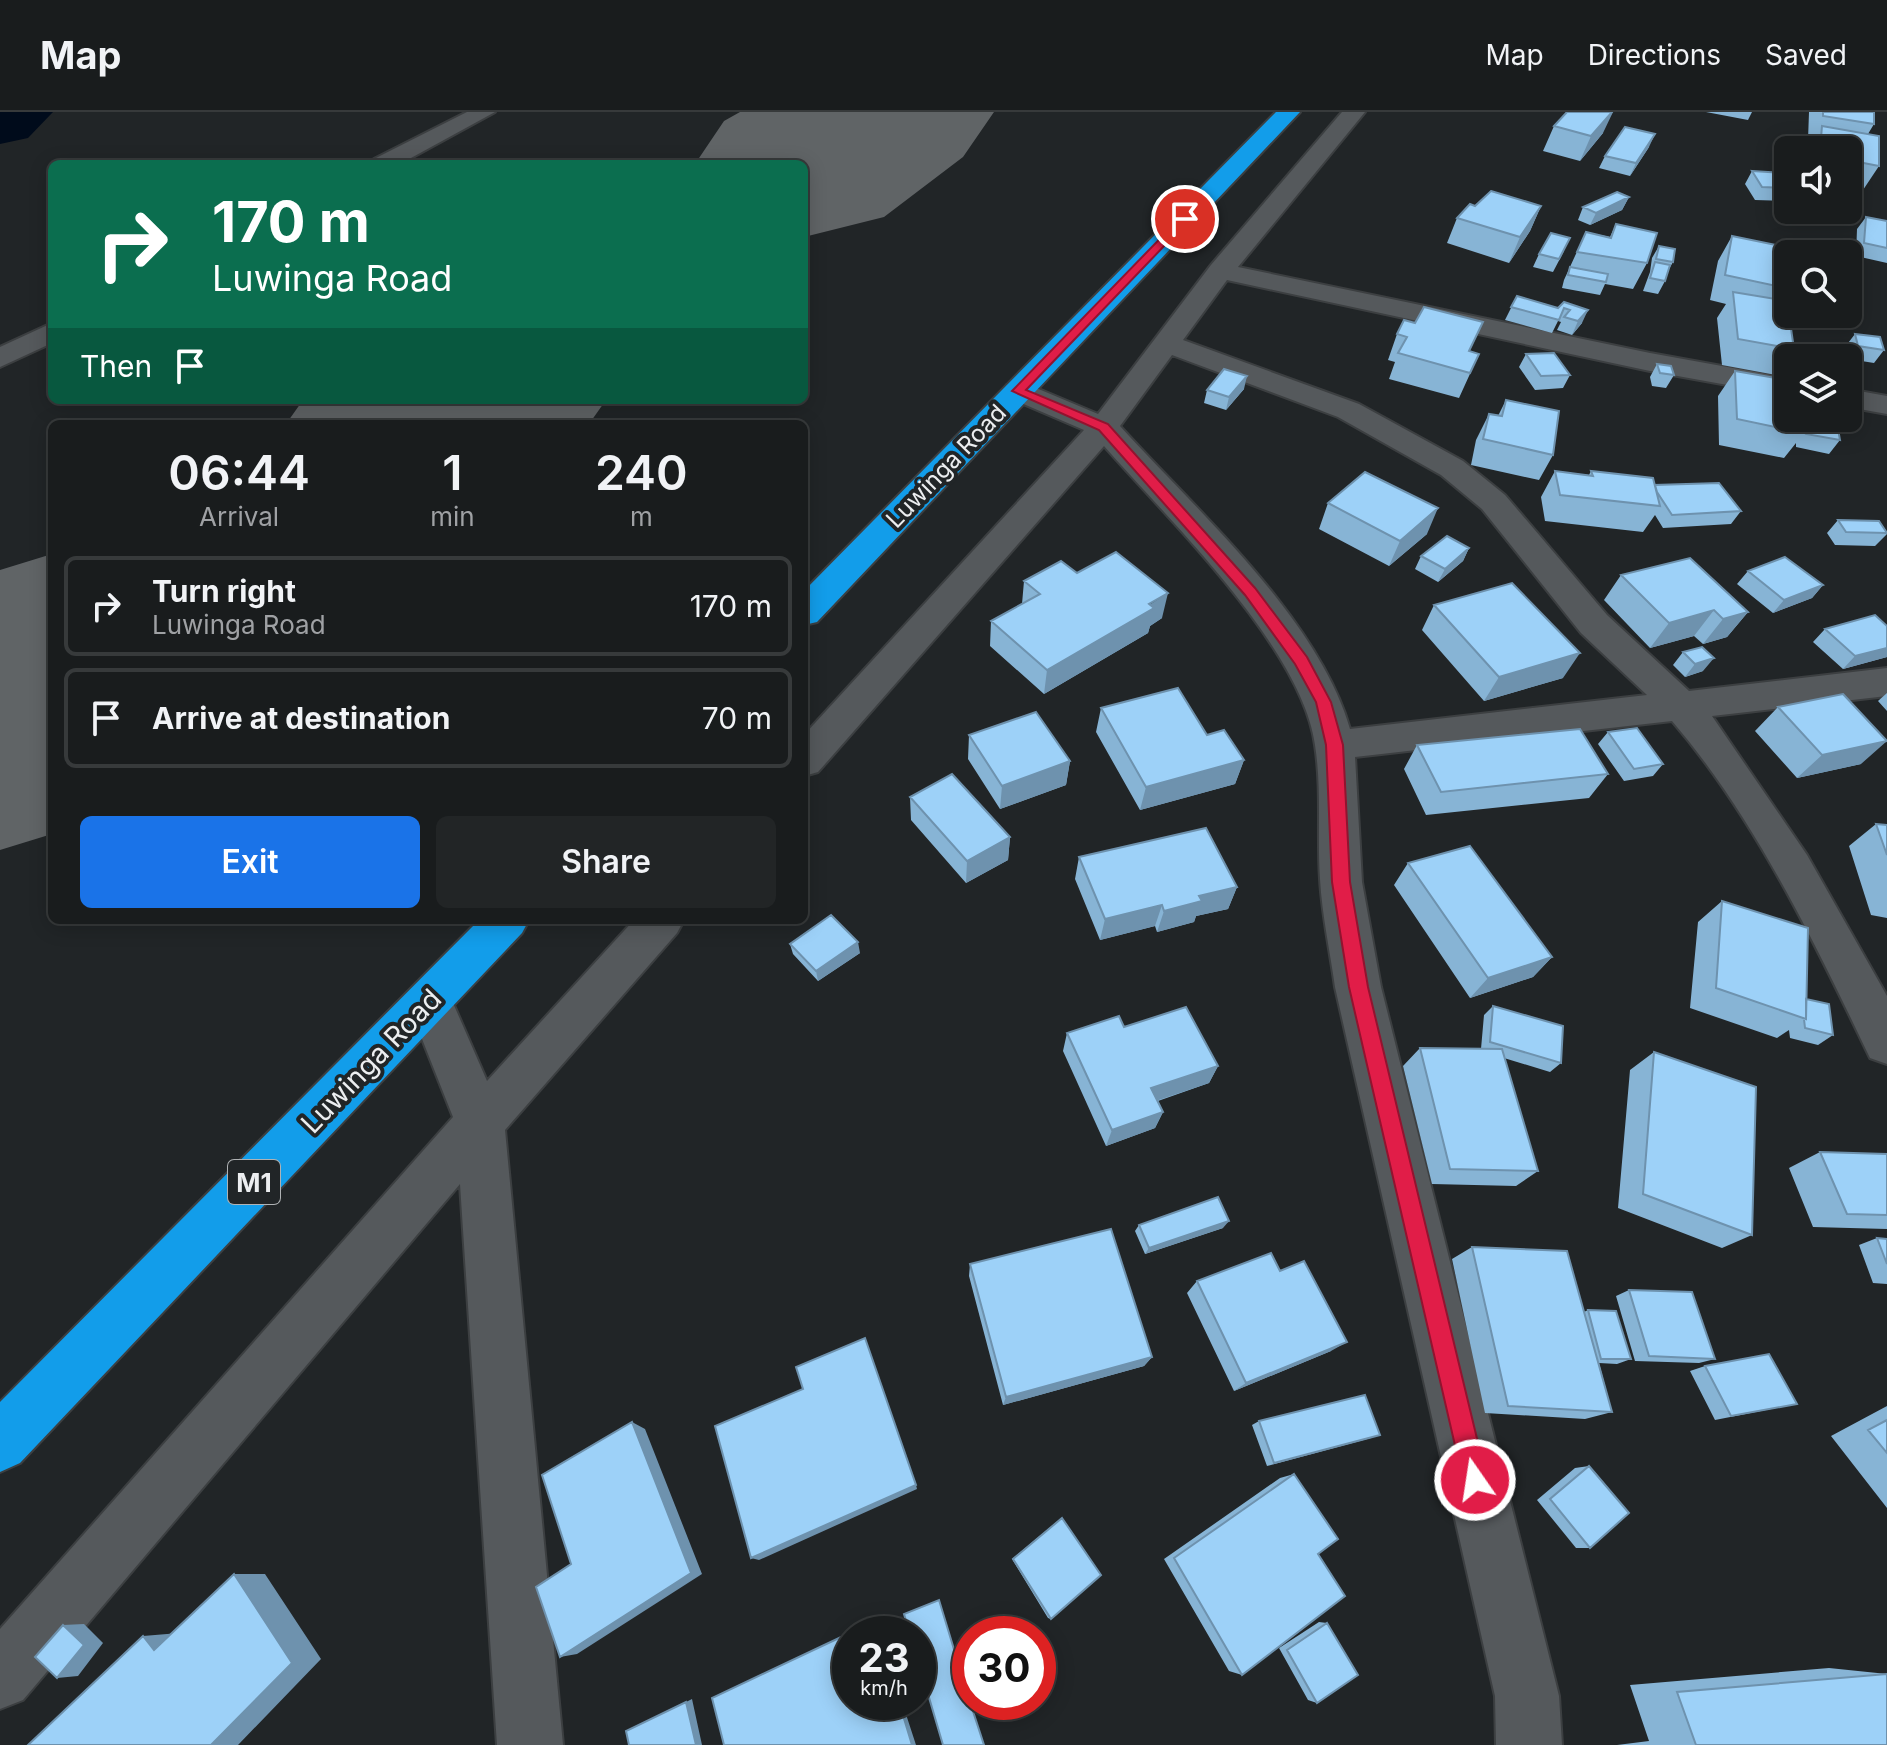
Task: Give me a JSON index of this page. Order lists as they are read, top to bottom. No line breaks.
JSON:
{"streets":{"highway":["Luwinga Road","M1"]},"page":{"header":"Map","nav":["Map","Directions","Saved"],"turn":["170 m","Luwinga Road"],"then":"Then","eta":["06:44","Arrival","1","min","240","m"],"list":[{"name":"Turn right","note":"Luwinga Road","value":"170 m"},{"name":"Arrive at destination","value":"70 m"}],"buttons":["Exit","Share"],"speed":"23 km/h","limit":"30"}}
